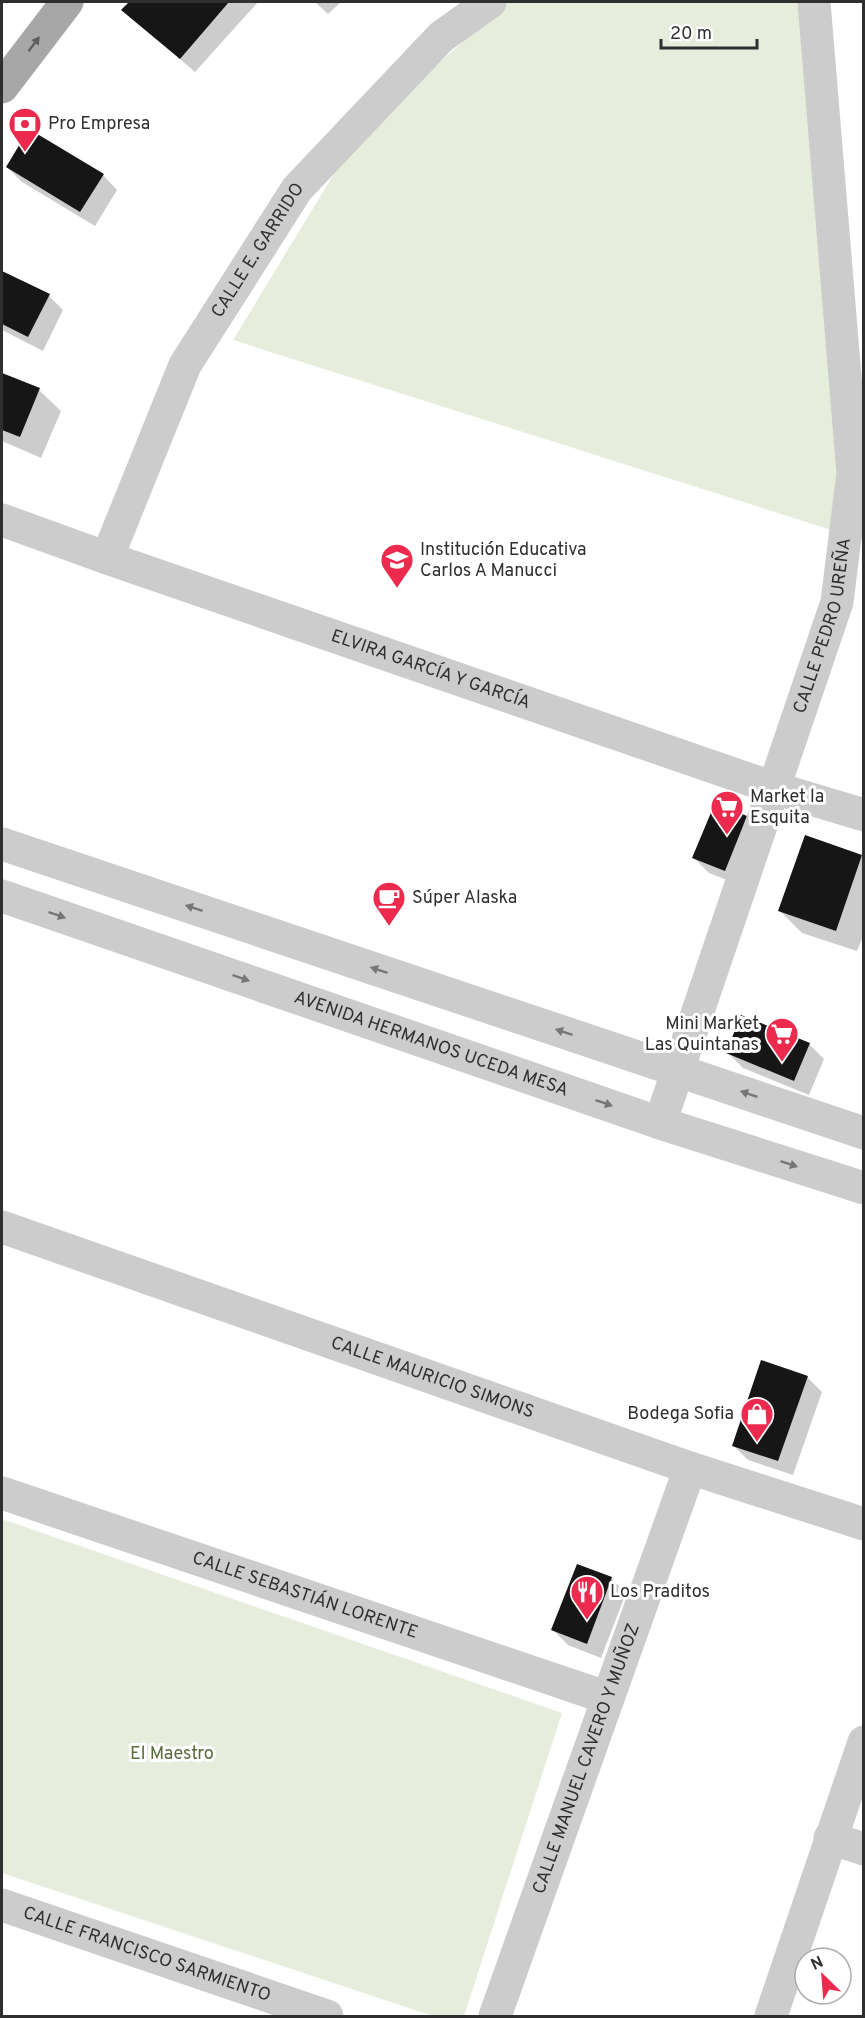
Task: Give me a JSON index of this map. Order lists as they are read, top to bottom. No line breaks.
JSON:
{"streets":{"street":["CALLE E. GARRIDO","CALLE PEDRO UREÑA","ELVIRA GARCÍA Y GARCÍA","AVENIDA HERMANOS UCEDA MESA","CALLE MAURICIO SIMONS","CALLE SEBASTIÁN LORENTE","CALLE MANUEL CAVERO Y MUÑOZ","CALLE FRANCISCO SARMIENTO"]},"crossings":[["CALLE E. GARRIDO","ELVIRA GARCÍA Y GARCÍA"],["CALLE PEDRO UREÑA","ELVIRA GARCÍA Y GARCÍA"],["CALLE PEDRO UREÑA","AVENIDA HERMANOS UCEDA MESA"],["CALLE MAURICIO SIMONS","CALLE MANUEL CAVERO Y MUÑOZ"],["CALLE SEBASTIÁN LORENTE","CALLE MANUEL CAVERO Y MUÑOZ"]],"parks":["El Maestro"],"places":{"bank":["Pro Empresa"],"school or university":["Institución Educativa Carlos A Manucci"],"supermarket":["Market la Esquita","Mini Market Las Quintanas"],"cafe":["Súper Alaska"],"shop":["Bodega Sofia"],"restaurant":["Los Praditos"]},"scale_bar":"20 m","north":"top left"}
